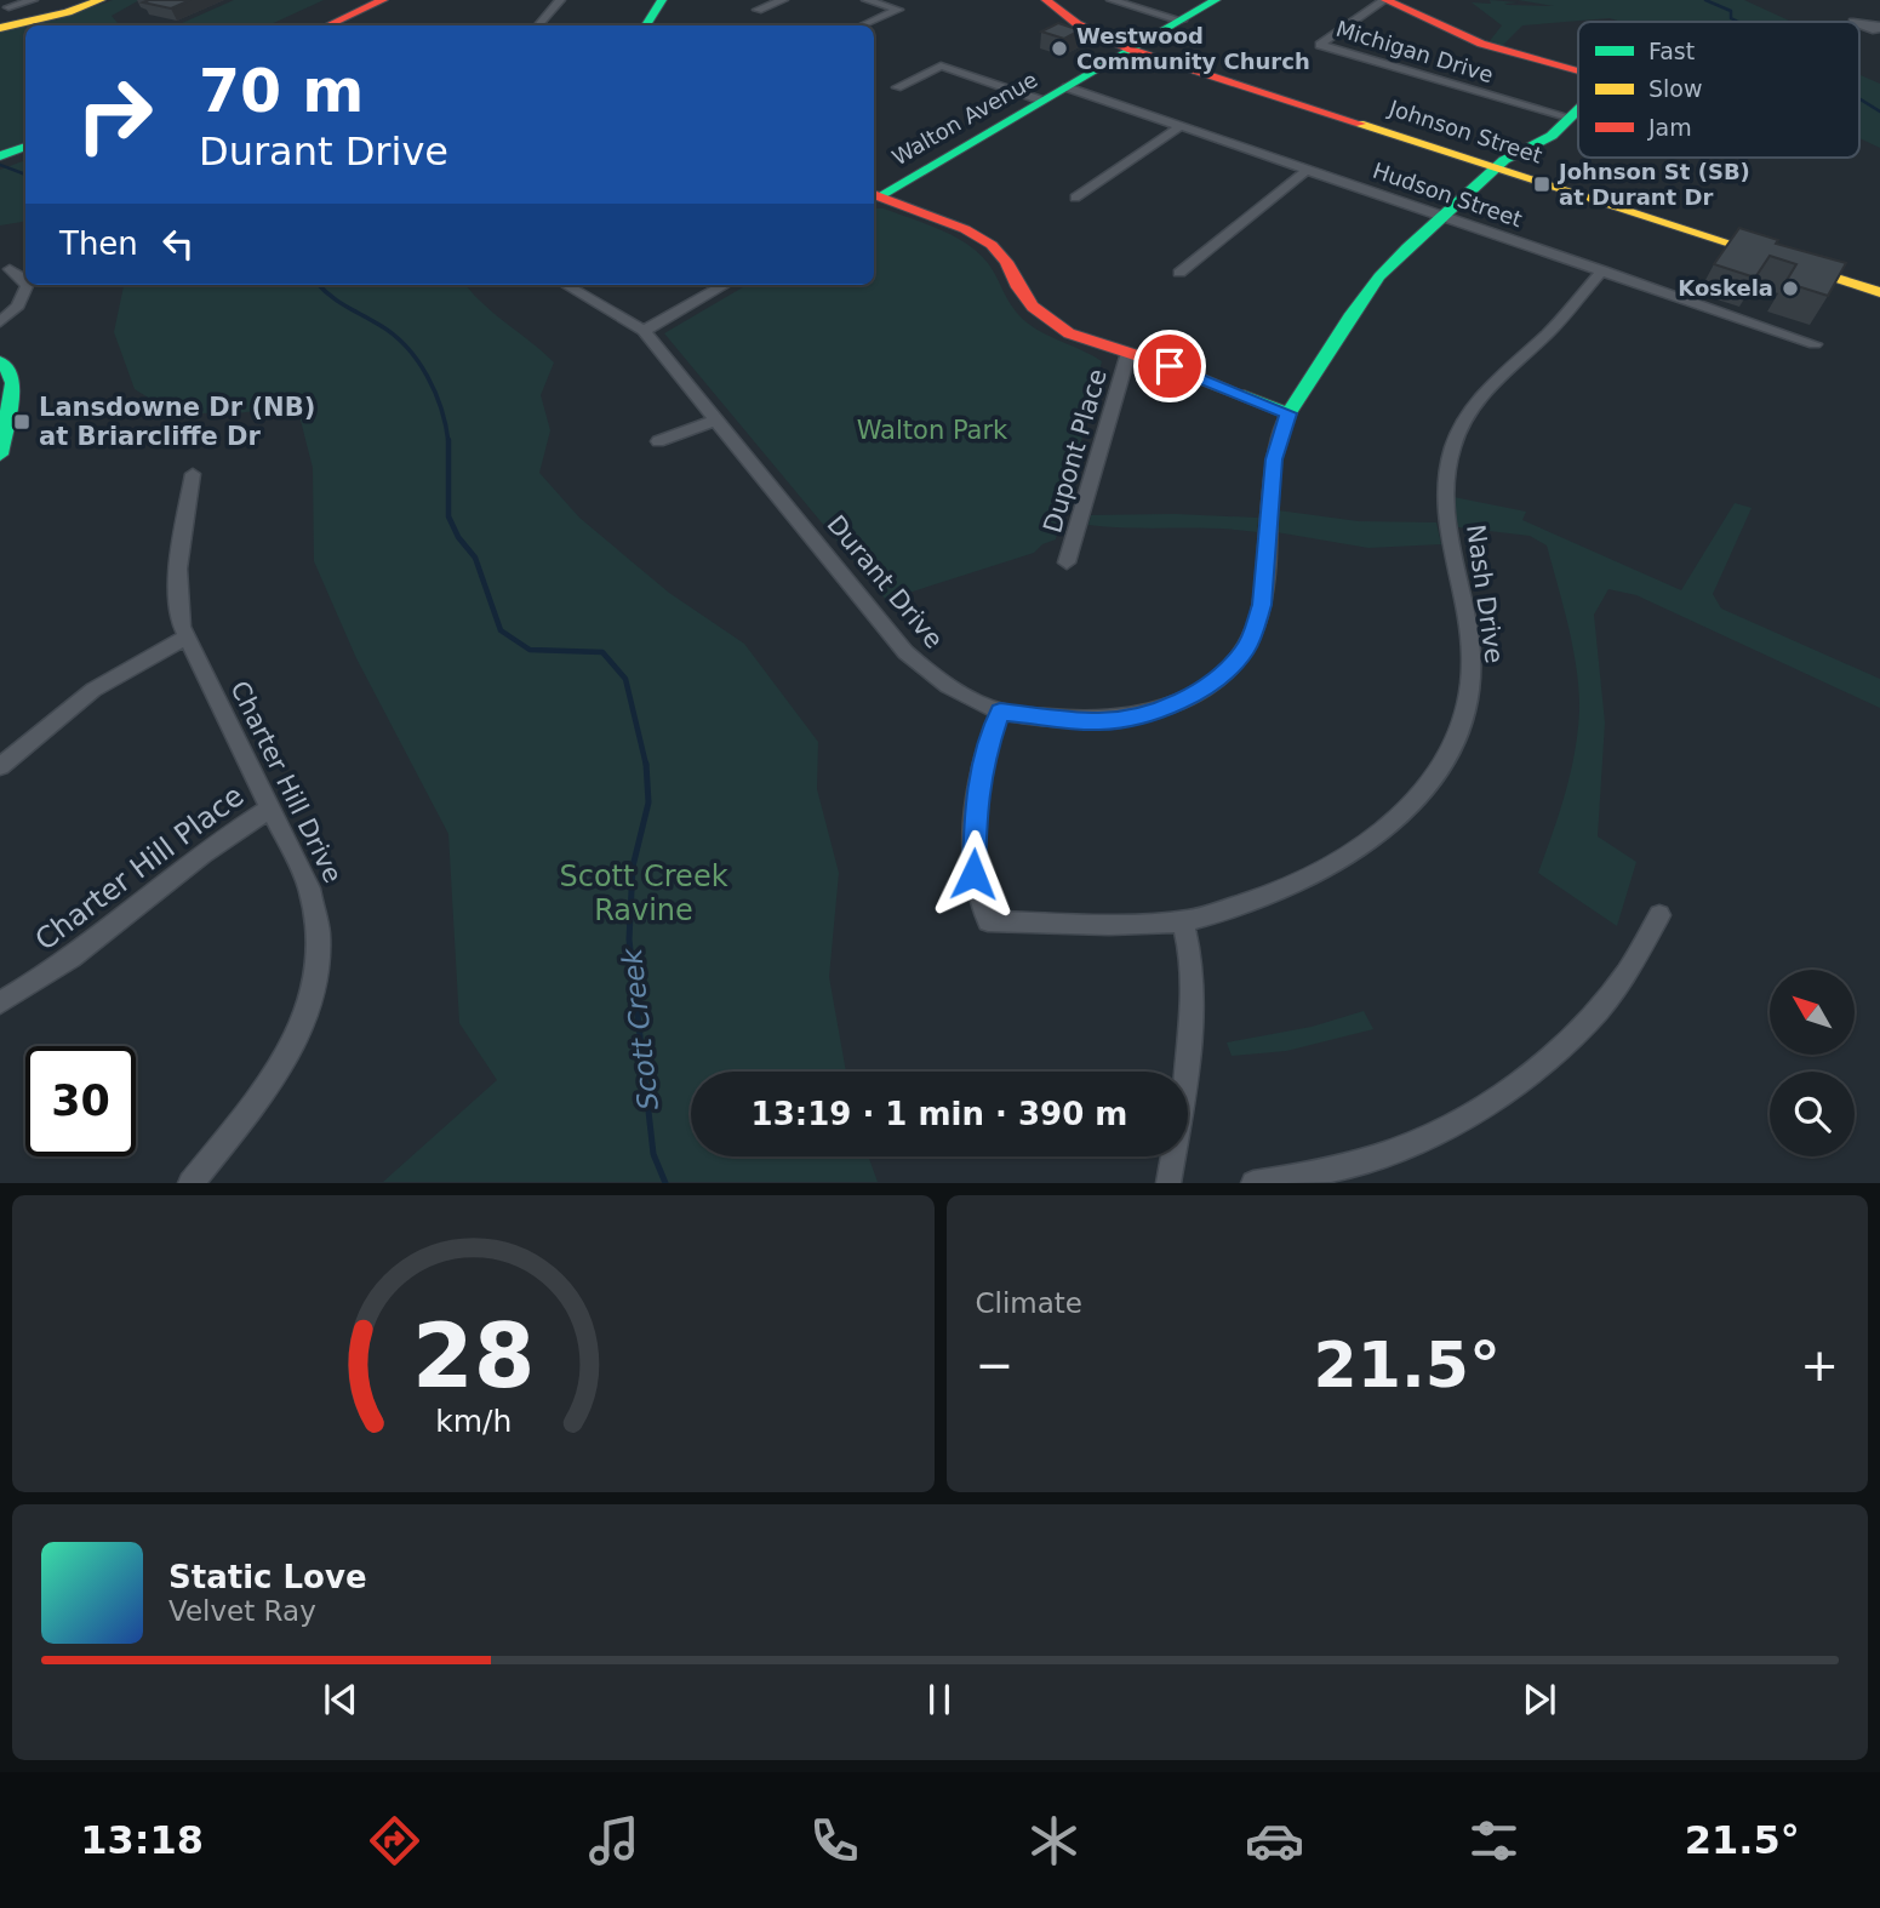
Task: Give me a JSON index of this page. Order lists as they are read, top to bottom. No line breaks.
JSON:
{"streets":{"street":["Michigan Drive","Walton Avenue","Johnson Street","Hudson Street","Dupont Place","Durant Drive","Nash Drive","Charter Hill Drive","Charter Hill Place"]},"crossings":[["Michigan Drive","Durant Drive"],["Walton Avenue","Johnson Street"],["Walton Avenue","Hudson Street"],["Johnson Street","Durant Drive"],["Hudson Street","Durant Drive"],["Hudson Street","Nash Drive"],["Durant Drive","Nash Drive"],["Charter Hill Drive","Charter Hill Place"]],"water":["Scott Creek"],"parks":["Walton Park","Scott Creek Ravine"],"places":{"other":["Westwood Community Church","Koskela"],"transit":["Johnson St (SB) at Durant Dr","Lansdowne Dr (NB) at Briarcliffe Dr"]},"legend":["Fast","Slow","Jam"],"north":"top left","page":{"turn":["70 m","Durant Drive"],"then":"Then","limit":"30","trip":"13:19 · 1 min · 390 m","tile":"Climate","heat":["−","21.5°","+"],"song":["Static Love","Velvet Ray"],"tabs":["13:18","21.5°"],"gauge":["28","km/h"]}}
